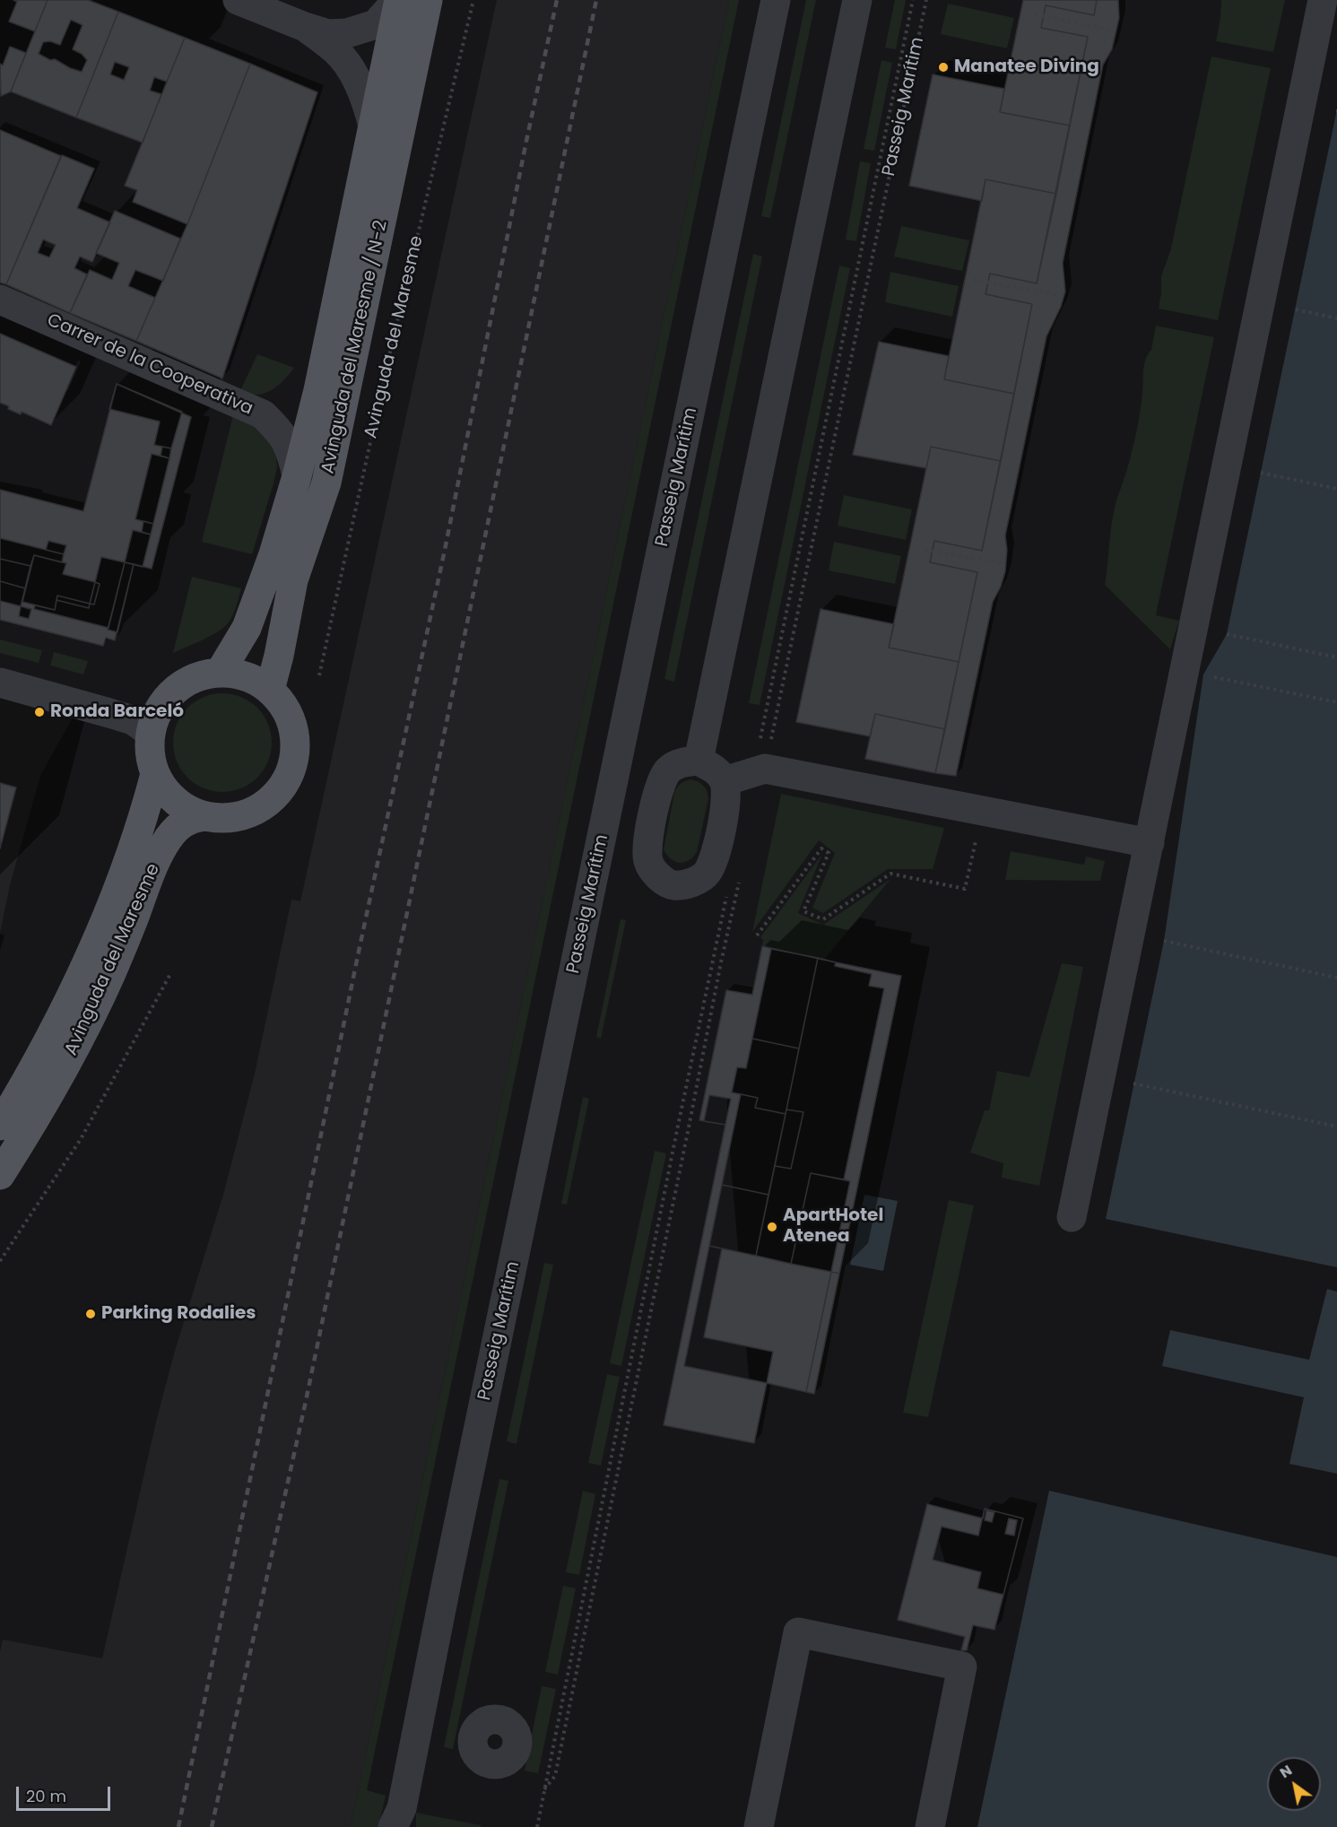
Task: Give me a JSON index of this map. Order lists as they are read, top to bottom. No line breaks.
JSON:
{"streets":{"main road":["Avinguda del Maresme","Avinguda del Maresme / N-2"],"street":["Passeig Marítim","Carrer de la Cooperativa"]},"crossings":[["Avinguda del Maresme","Avinguda del Maresme / N-2"],["Avinguda del Maresme / N-2","Carrer de la Cooperativa"]],"places":["Manatee Diving","Ronda Barceló","ApartHotel Atenea","Parking Rodalies"],"scale_bar":"20 m","north":"top left"}
